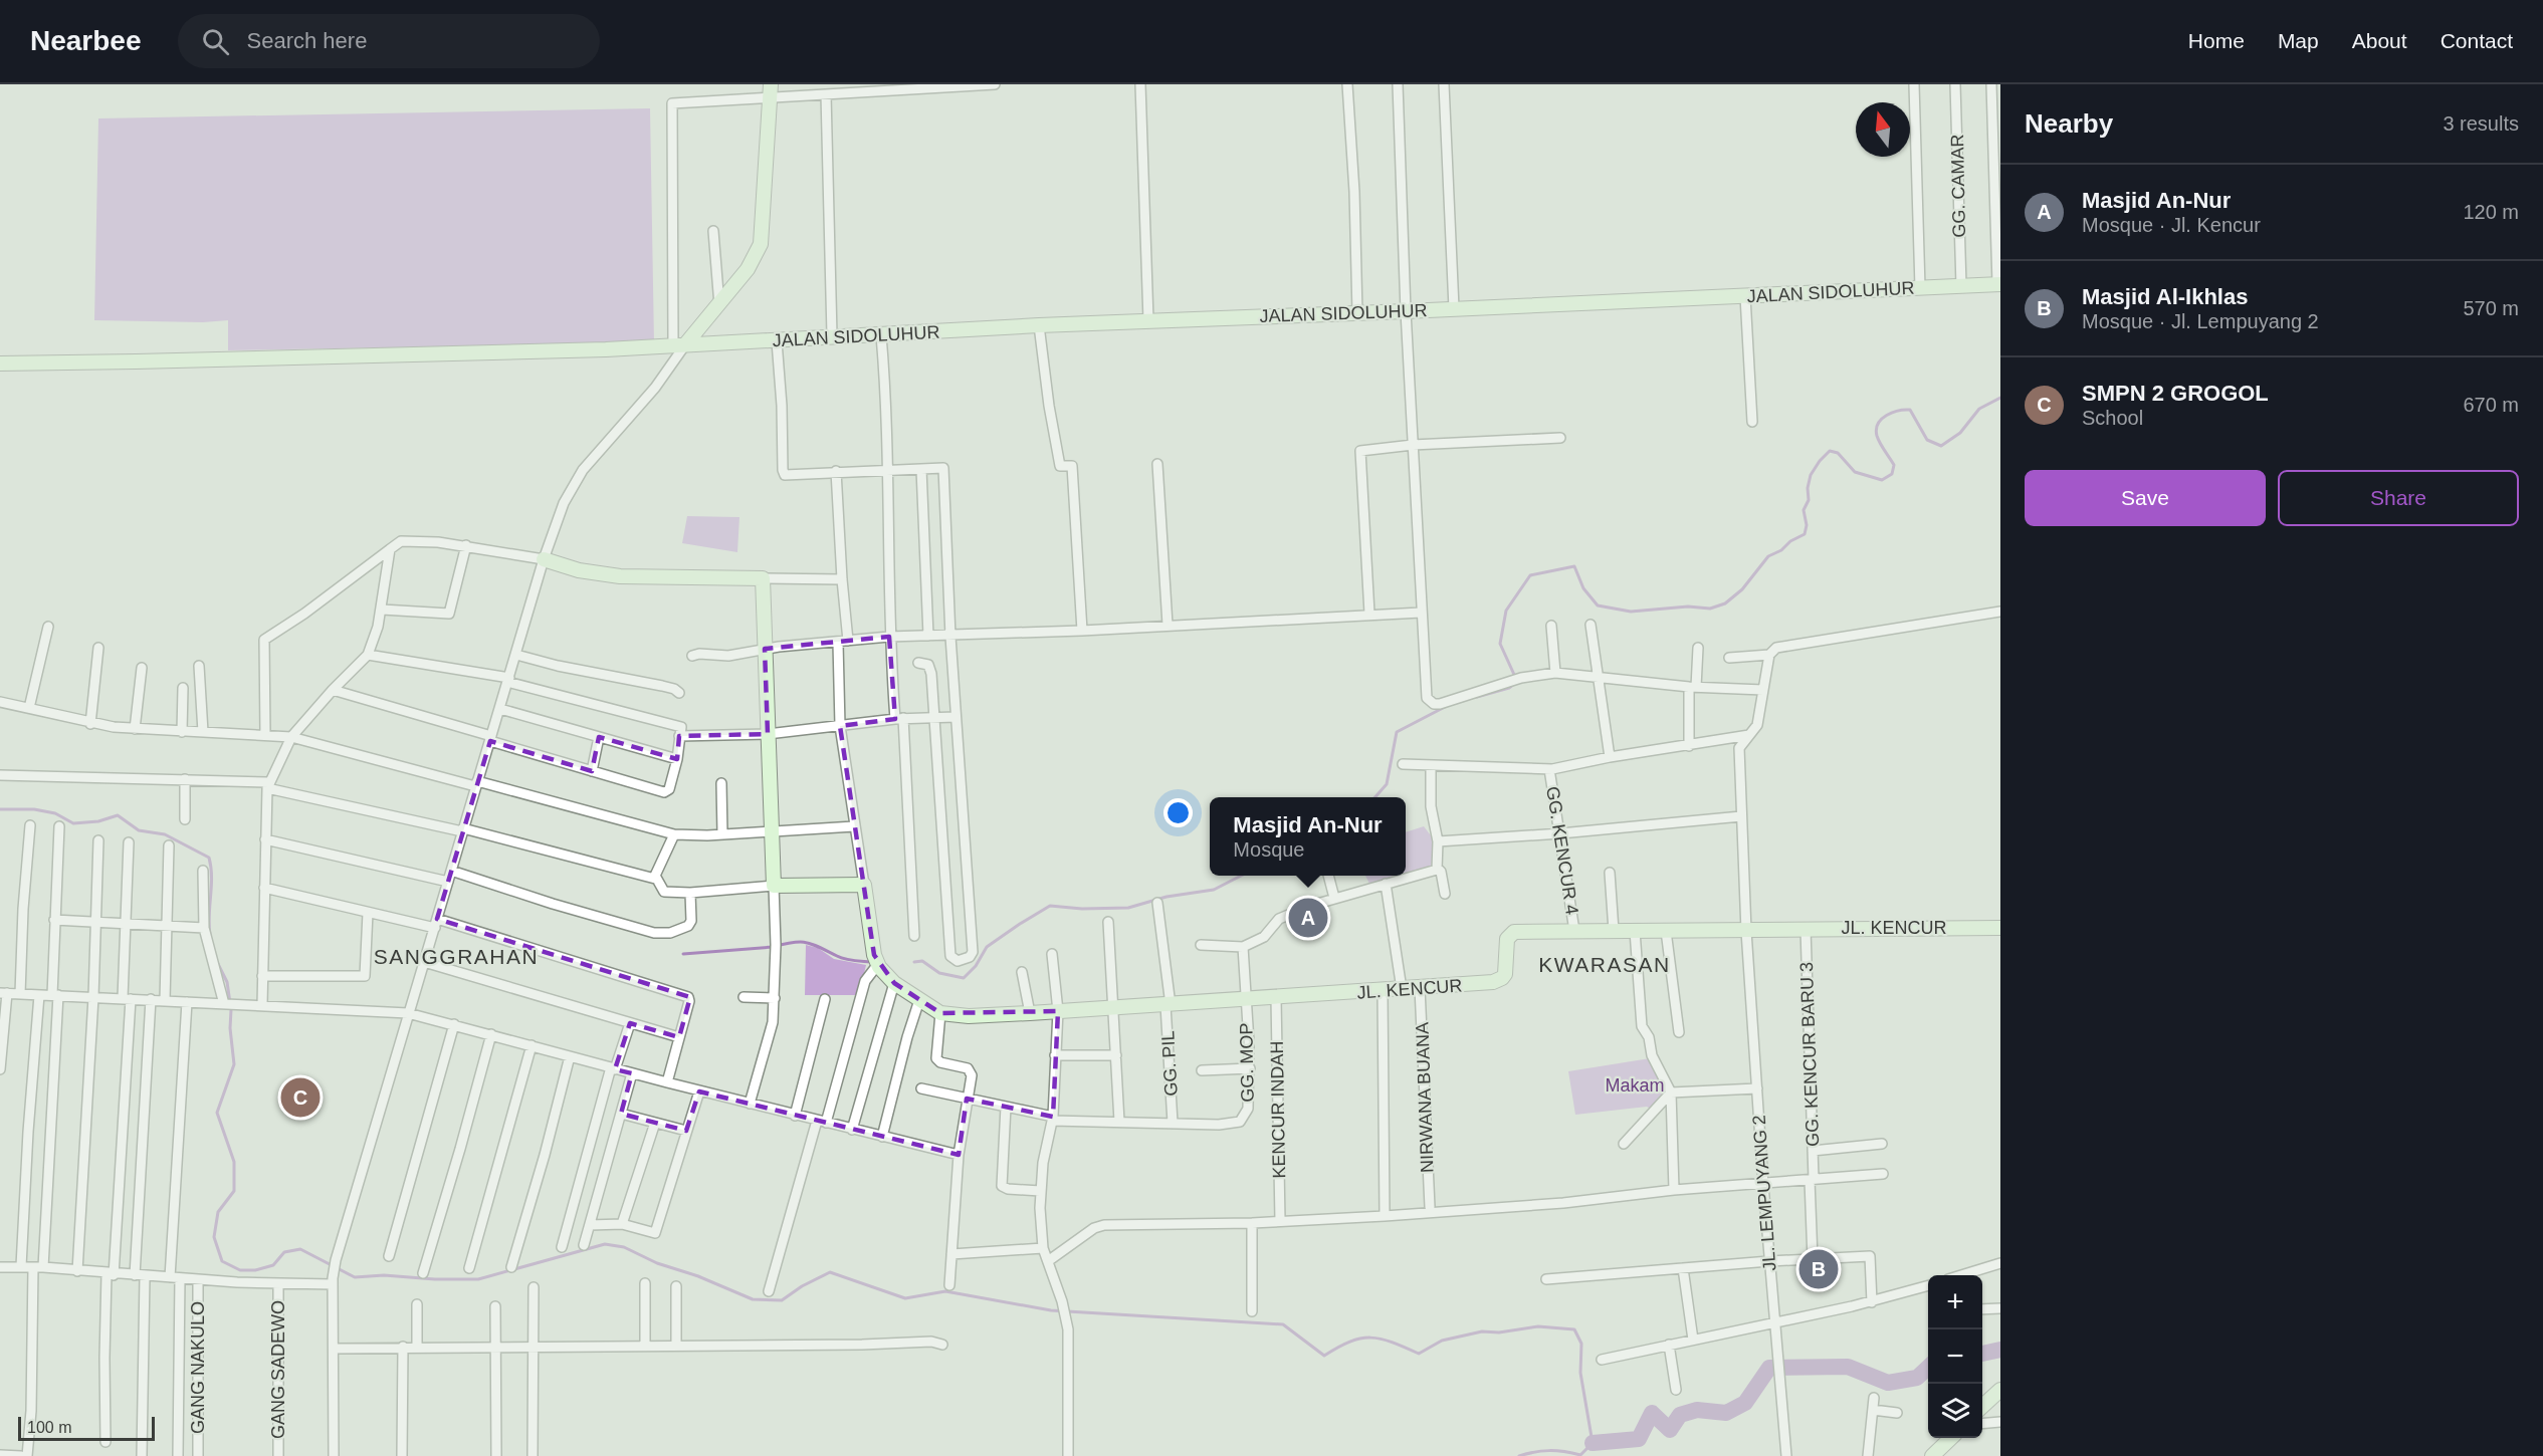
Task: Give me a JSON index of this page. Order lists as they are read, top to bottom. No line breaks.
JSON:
{"streets":{"street":["GG. CAMAR","JALAN SIDOLUHUR","GG. KENCUR 4","JL. KENCUR","GG. KENCUR BARU 3","GG. MOP","GG. PIL","NIRWANA BUANA","KENCUR INDAH","JL. LEMPUYANG 2","GANG NAKULO","GANG SADEWO"]},"crossings":[["GG. CAMAR","JALAN SIDOLUHUR"],["GG. KENCUR 4","JL. KENCUR"],["JL. KENCUR","GG. KENCUR BARU 3"],["JL. KENCUR","GG. MOP"],["JL. KENCUR","GG. PIL"],["JL. KENCUR","NIRWANA BUANA"],["JL. KENCUR","KENCUR INDAH"],["JL. KENCUR","JL. LEMPUYANG 2"],["GG. MOP","GG. PIL"]],"districts":["SANGGRAHAN","KWARASAN"],"parks":["Makam"],"scale_bar":"100 m","north":"top","page":{"header":"Nearbee","search":"Search here","nav":["Home","Map","About","Contact"],"heading":["Nearby","3 results"],"list":[{"mark":"A","name":"Masjid An-Nur","note":"Mosque · Jl. Kencur","value":"120 m"},{"mark":"B","name":"Masjid Al-Ikhlas","note":"Mosque · Jl. Lempuyang 2","value":"570 m"},{"mark":"C","name":"SMPN 2 GROGOL","note":"School","value":"670 m"}],"buttons":["Save","Share"],"popup":["Masjid An-Nur","Mosque"],"pins":["A","C","B"],"map_buttons":["+","−"],"scale":"100 m"}}
